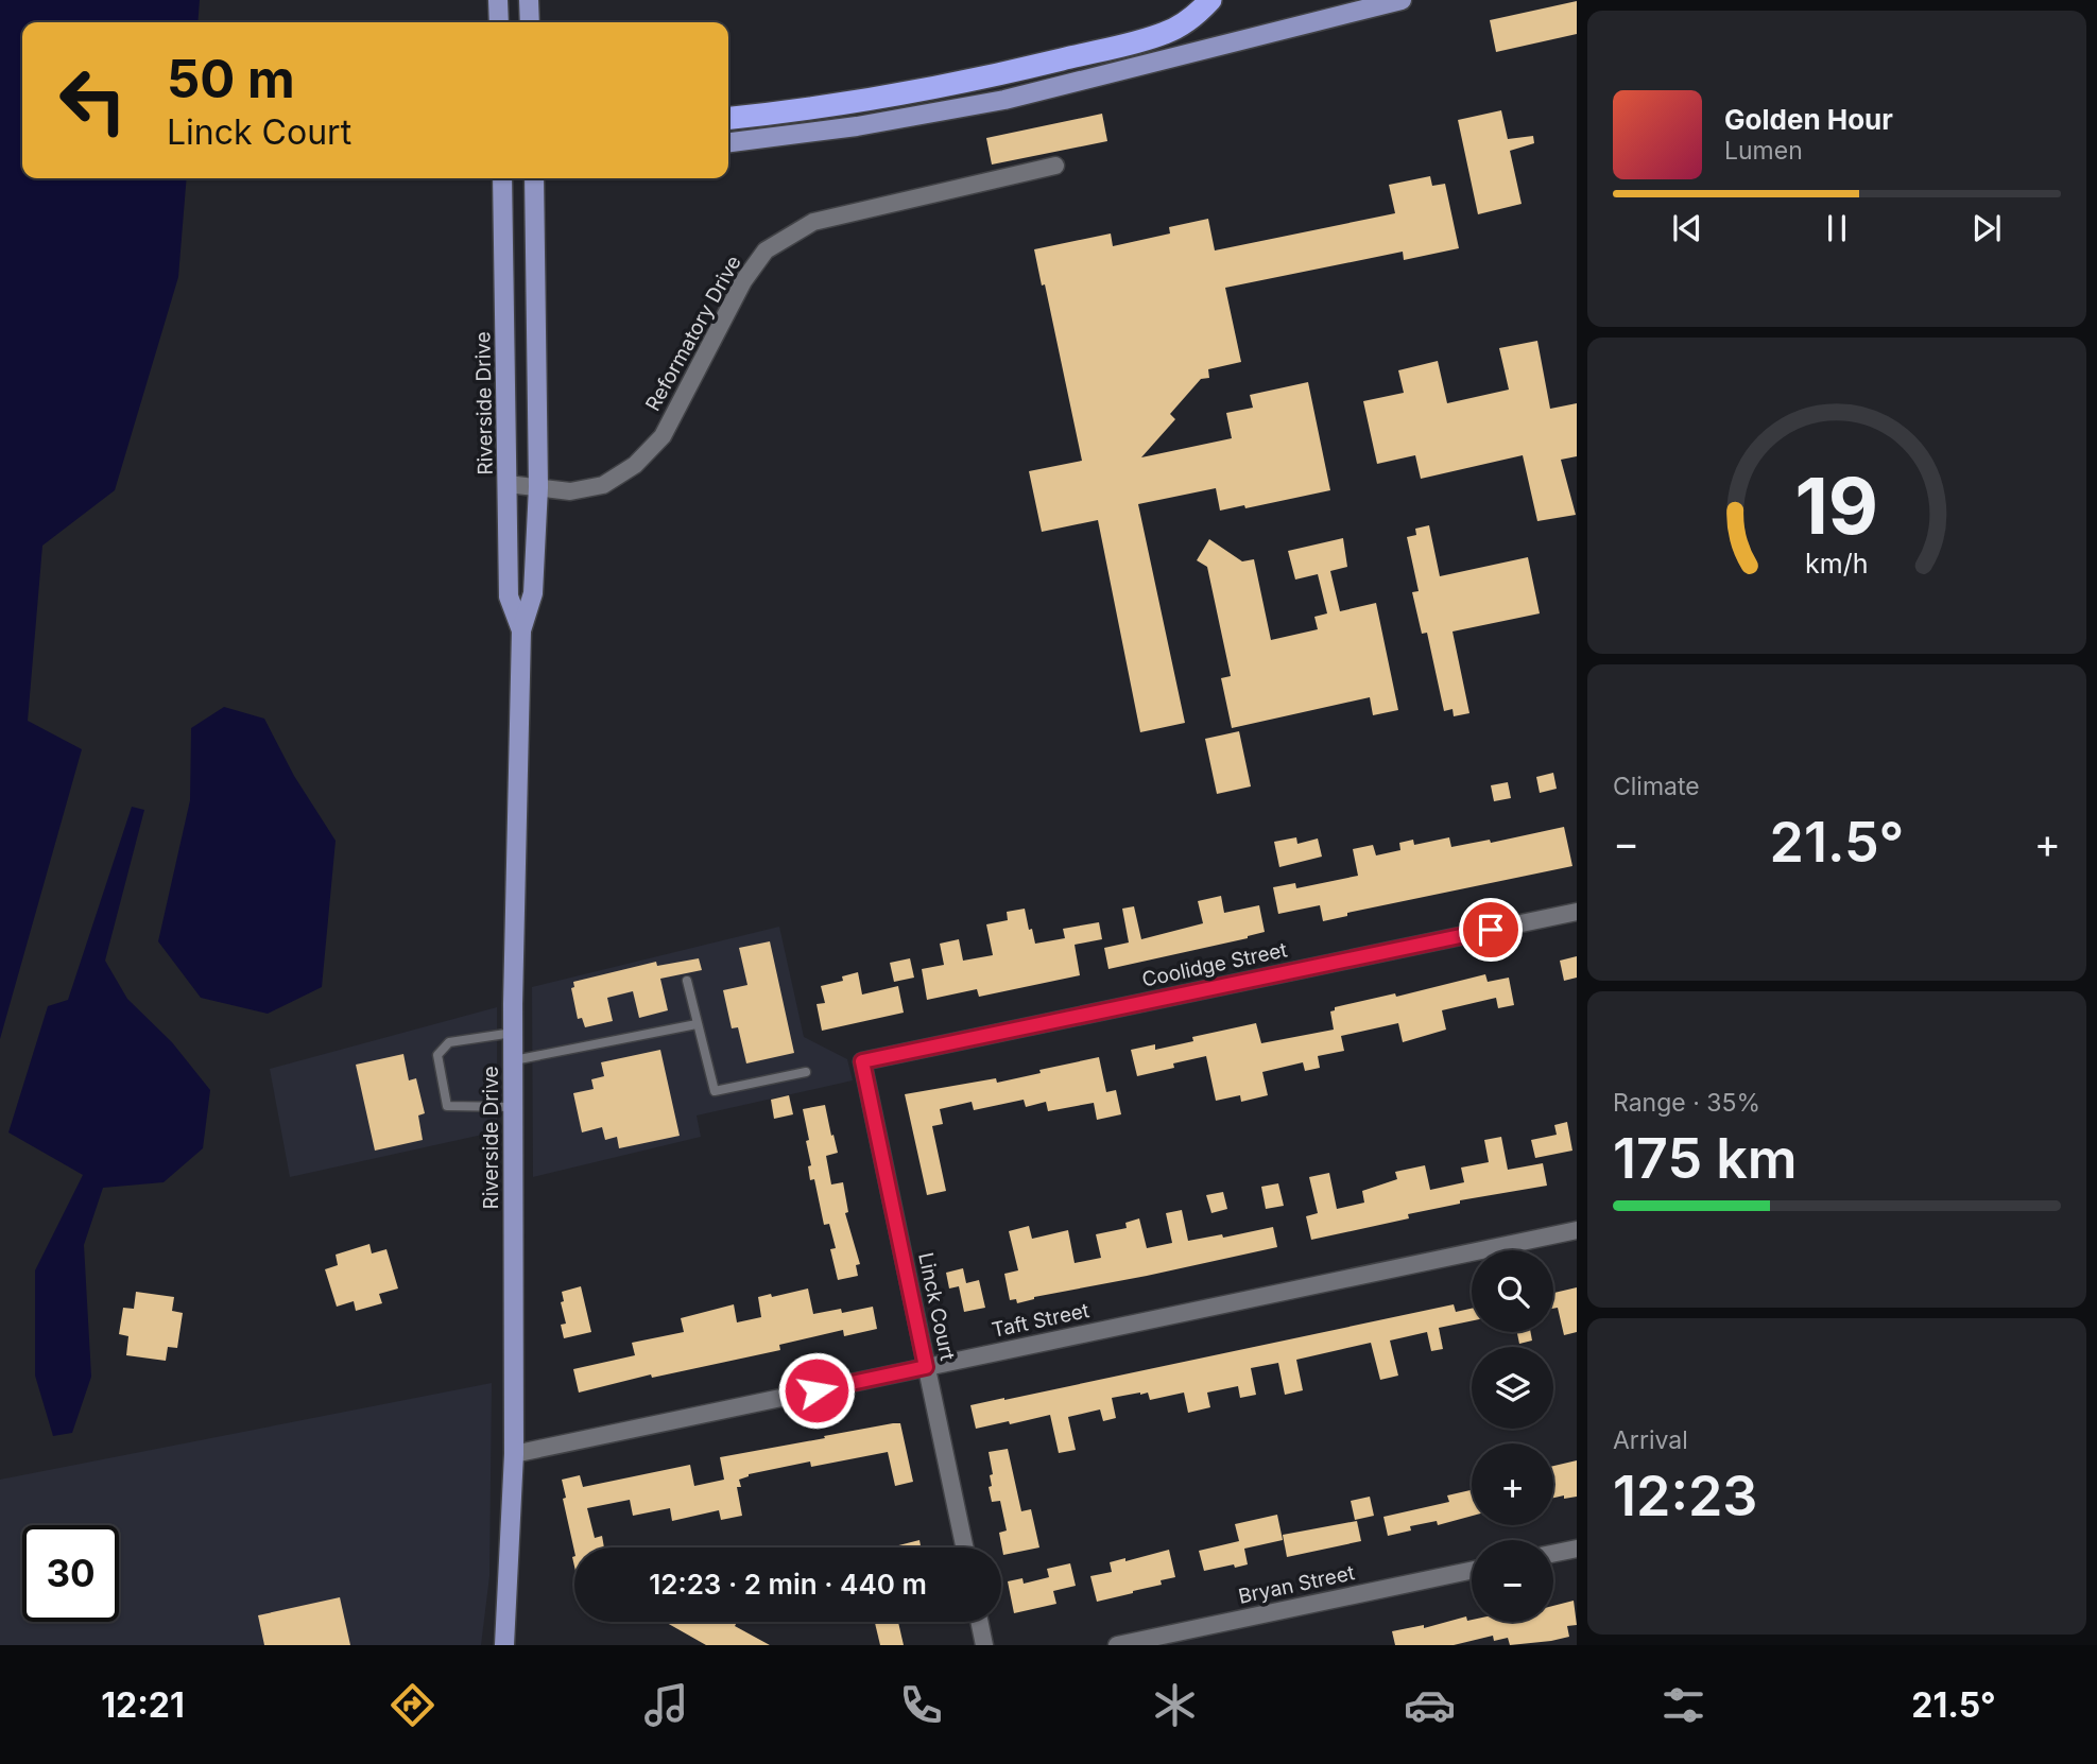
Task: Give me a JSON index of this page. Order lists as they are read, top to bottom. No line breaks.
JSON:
{"streets":{"main road":["Riverside Drive"],"street":["Reformatory Drive","Coolidge Street","Linck Court","Taft Street","Bryan Street"]},"crossings":[["Reformatory Drive","Riverside Drive"],["Riverside Drive","Taft Street"],["Coolidge Street","Linck Court"],["Linck Court","Taft Street"]],"page":{"turn":["50 m","Linck Court"],"song":["Golden Hour","Lumen"],"tile":["Climate",["Range · 35%","175 km"],["Arrival","12:23"]],"heat":["−","21.5°","+"],"map_buttons":["+","−"],"limit":"30","trip":"12:23 · 2 min · 440 m","tabs":["12:21","21.5°"],"gauge":["19","km/h"]}}
